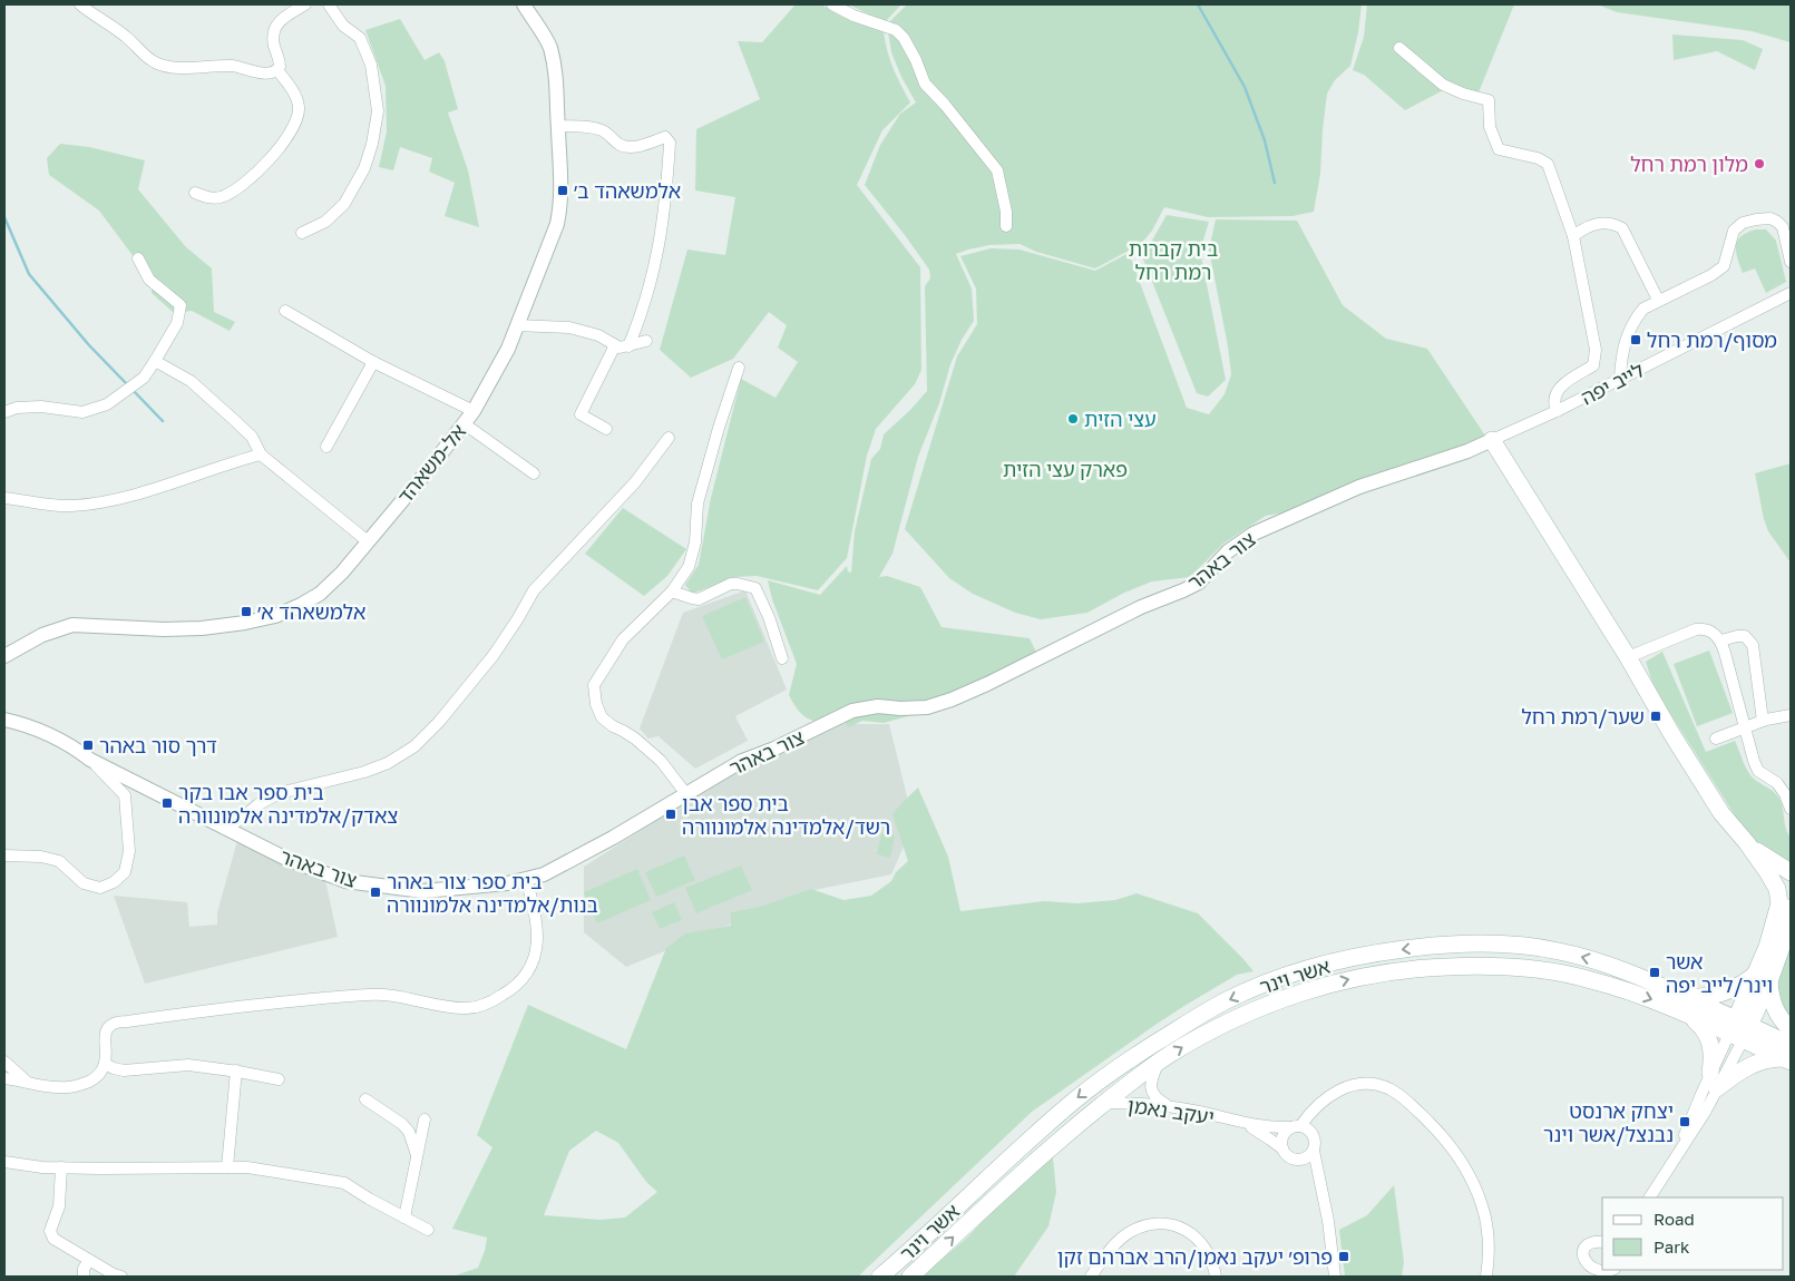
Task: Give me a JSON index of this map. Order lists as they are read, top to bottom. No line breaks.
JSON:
{"streets":{"main road":["אשר וינר"],"street":["לייב יפה","אל-משאהד","צור באהר","יעקב נאמן"]},"crossings":[["לייב יפה","צור באהר"],["אשר וינר","יעקב נאמן"]],"parks":["בית קברות רמת רחל","פארק עצי הזית"],"places":{"other":["מלון רמת רחל","עצי הזית"],"transit":["אלמשאהד ב׳","מסוף/רמת רחל","אלמשאהד א׳","שער/רמת רחל","דרך סור באהר","בית ספר אבו בקר צאדק/אלמדינה אלמונוורה","בית ספר אבן רשד/אלמדינה אלמונוורה","בית ספר צור באהר בנות/אלמדינה אלמונוורה","אשר וינר/לייב יפה","יצחק ארנסט נבנצל/אשר וינר","פרופ׳ יעקב נאמן/הרב אברהם זקן"]},"legend":["Road","Park"]}
